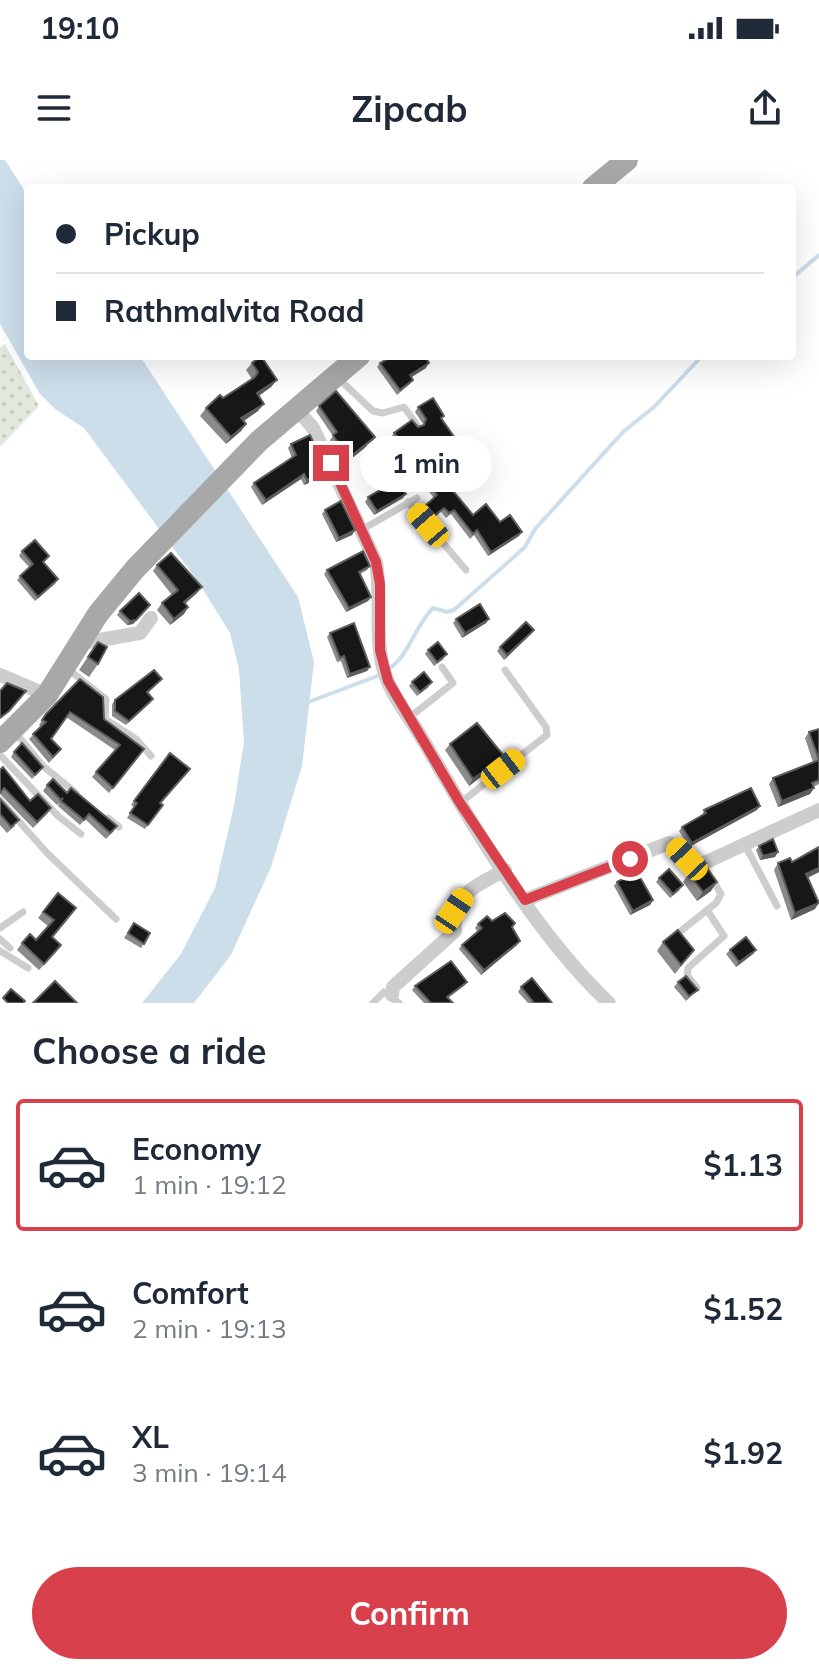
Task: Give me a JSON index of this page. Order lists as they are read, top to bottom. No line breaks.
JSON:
{"page":{"status":"19:10","header":"Zipcab","banner":["Pickup","Rathmalvita Road"],"bubble":"1 min","heading":"Choose a ride","list":[{"name":"Economy","note":"1 min · 19:12","value":"$1.13"},{"name":"Comfort","note":"2 min · 19:13","value":"$1.52"},{"name":"XL","note":"3 min · 19:14","value":"$1.92"}],"buttons":"Confirm"}}
